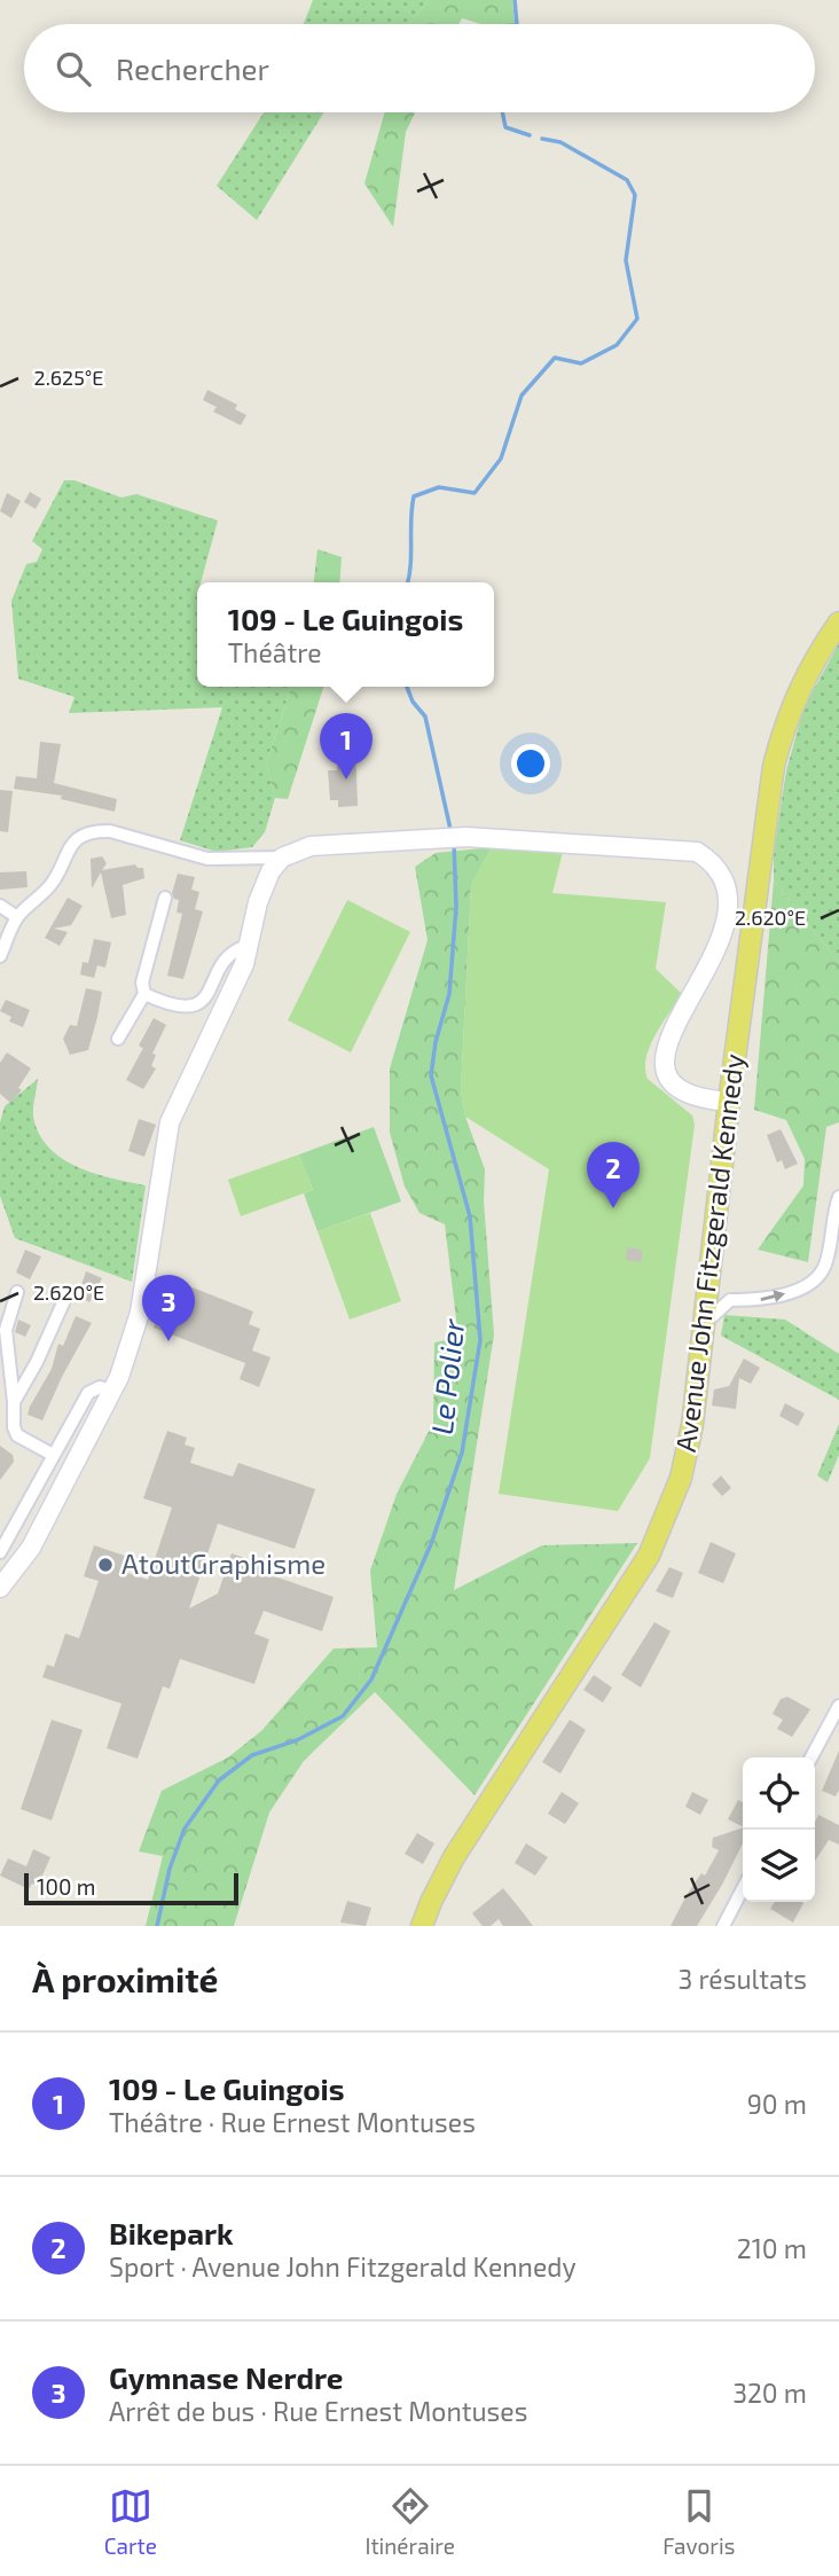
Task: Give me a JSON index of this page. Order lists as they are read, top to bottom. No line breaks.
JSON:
{"streets":{"main road":["Avenue John Fitzgerald Kennedy"]},"water":["Le Polier"],"places":["AtoutGraphisme"],"scale_bar":"100 m","page":{"search":"Rechercher","popup":["109 - Le Guingois","Théâtre"],"pins":["1","2","3"],"scale":"100 m","heading":["À proximité","3 résultats"],"list":[{"mark":"1","name":"109 - Le Guingois","note":"Théâtre · Rue Ernest Montuses","value":"90 m"},{"mark":"2","name":"Bikepark","note":"Sport · Avenue John Fitzgerald Kennedy","value":"210 m"},{"mark":"3","name":"Gymnase Nerdre","note":"Arrêt de bus · Rue Ernest Montuses","value":"320 m"}],"nav":["Carte","Itinéraire","Favoris"]},"coordinates":["2.625°E","2.620°E"]}
